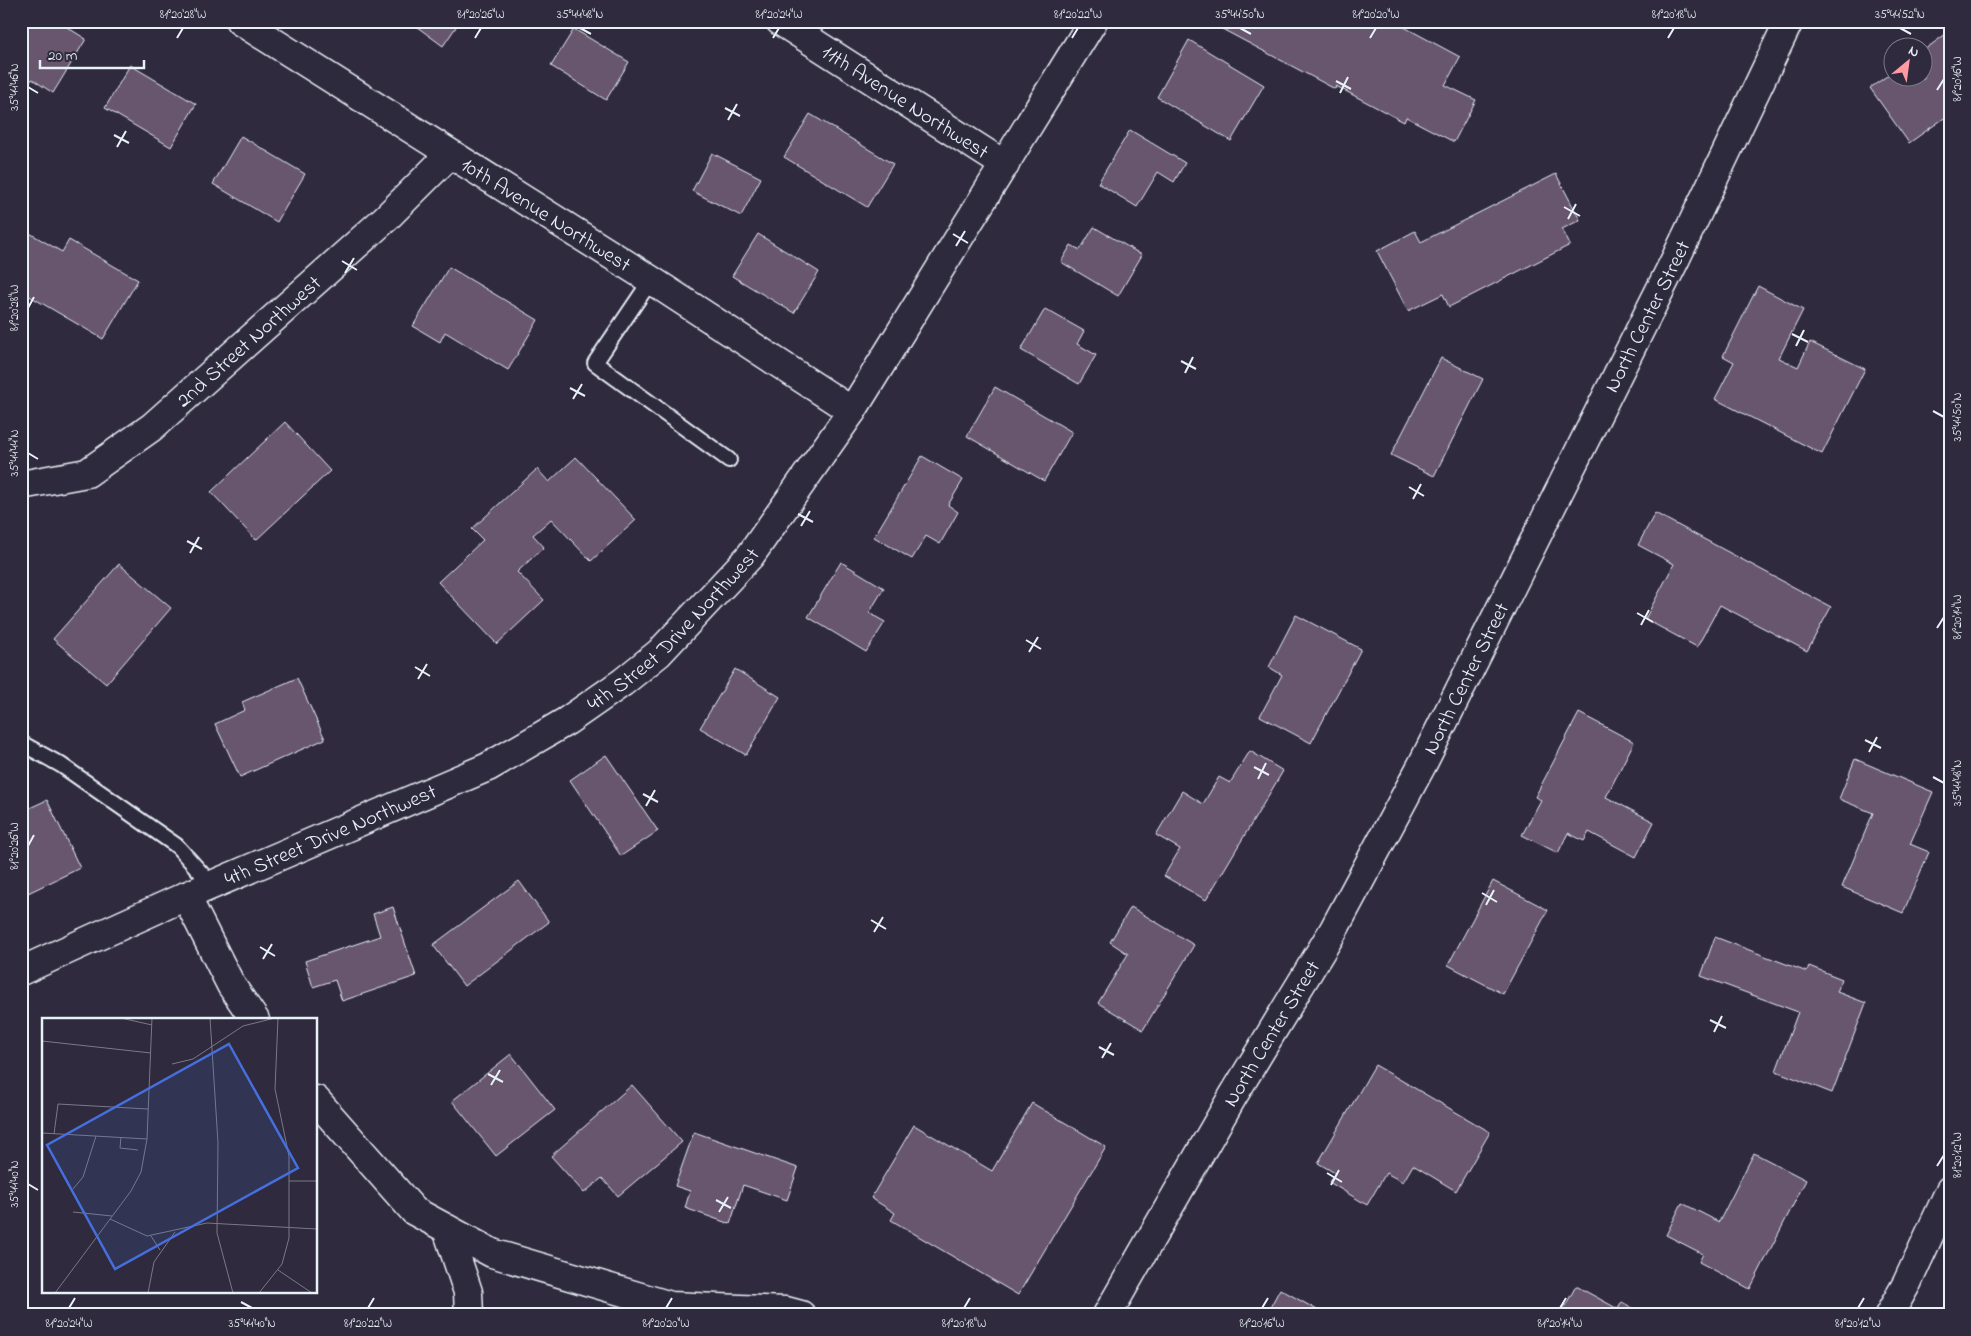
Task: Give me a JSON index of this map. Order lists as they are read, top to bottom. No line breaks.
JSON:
{"streets":{"street":["11th Avenue Northwest","10th Avenue Northwest","North Center Street","2nd Street Northwest","4th Street Drive Northwest"]},"crossings":[["11th Avenue Northwest","4th Street Drive Northwest"],["10th Avenue Northwest","2nd Street Northwest"],["10th Avenue Northwest","4th Street Drive Northwest"]],"scale_bar":"20 m","north":"top right","coordinates":["81°20'28\"W","81°20'26\"W","35°44'48\"N","81°20'24\"W","81°20'22\"W","35°44'50\"N","81°20'20\"W","81°20'18\"W","35°44'52\"N","81°20'16\"W","35°44'46\"N","35°44'44\"N","81°20'14\"W","81°20'12\"W","35°44'40\"N"]}
